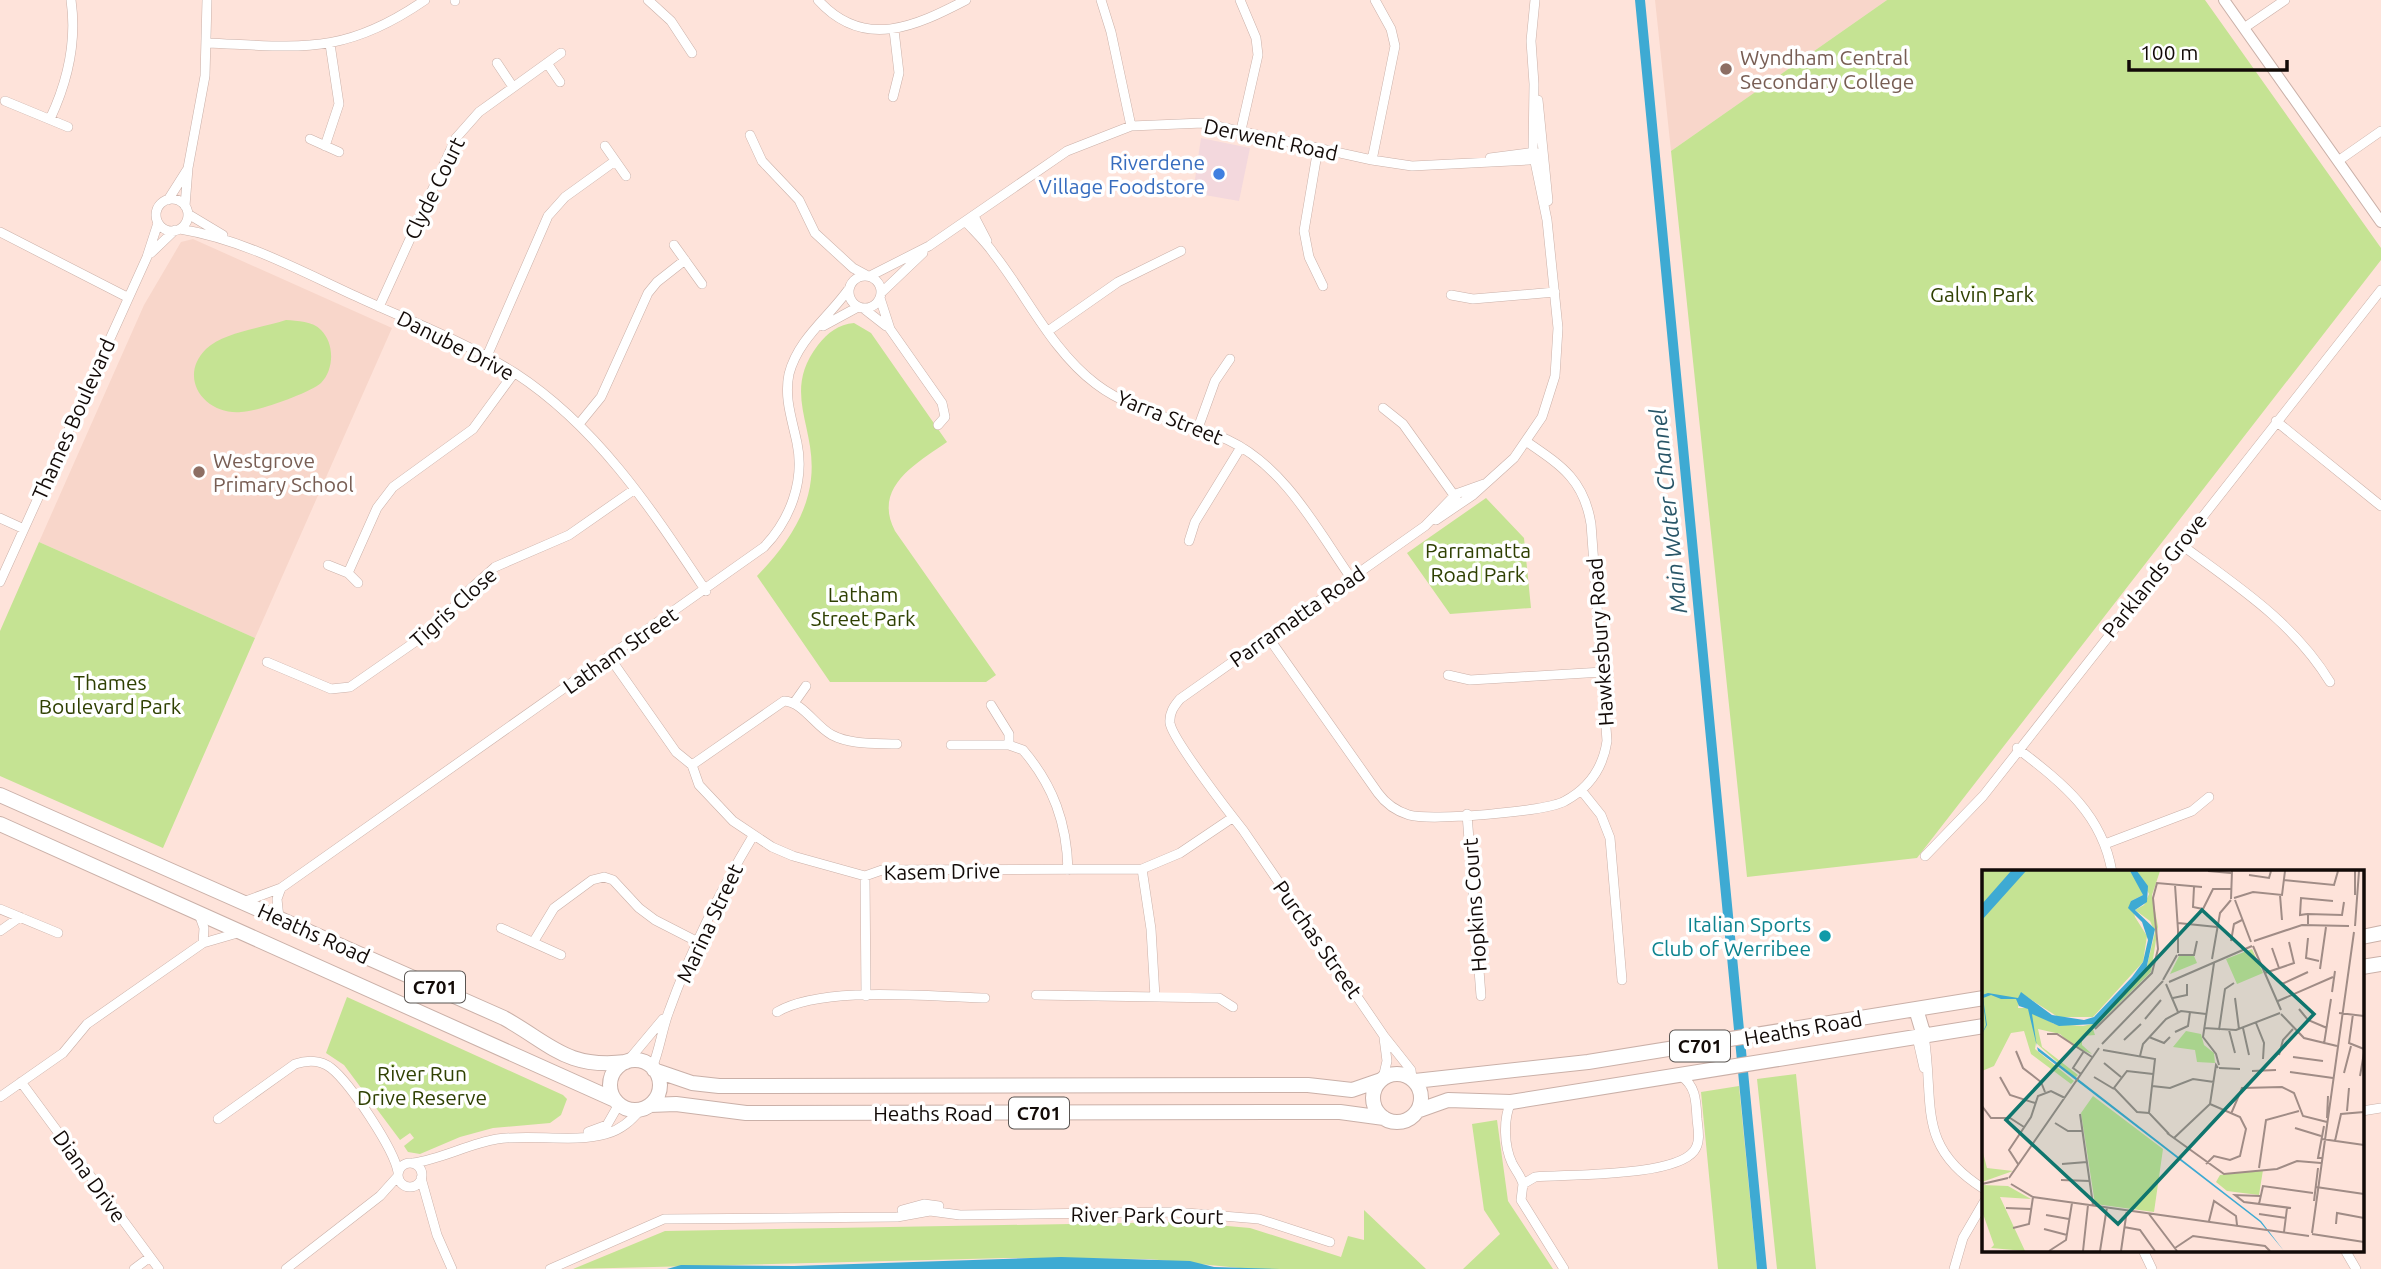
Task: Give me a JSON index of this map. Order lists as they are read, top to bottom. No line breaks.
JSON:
{"streets":{"main road":["Heaths Road","C701"],"street":["Derwent Road","Clyde Court","Danube Drive","Yarra Street","Thames Boulevard","Parklands Grove","Tigris Close","Parramatta Road","Hawkesbury Road","Latham Street","Kasem Drive","Hopkins Court","Marina Street","Purchas Street","Diana Drive","River Park Court"]},"crossings":[["Derwent Road","Yarra Street"],["Derwent Road","Parramatta Road"],["Derwent Road","Latham Street"],["Clyde Court","Danube Drive"],["Danube Drive","Thames Boulevard"],["Danube Drive","Tigris Close"],["Danube Drive","Latham Street"],["Yarra Street","Parramatta Road"],["Parramatta Road","Hawkesbury Road"],["Parramatta Road","Purchas Street"],["Hawkesbury Road","Hopkins Court"],["Latham Street","Kasem Drive"],["Latham Street","Heaths Road"],["Kasem Drive","Marina Street"],["Kasem Drive","Purchas Street"],["Marina Street","Heaths Road"],["Marina Street","C701"],["Heaths Road","Purchas Street"],["Heaths Road","C701"],["Purchas Street","C701"]],"water":["Main Water Channel"],"parks":["Galvin Park","Parramatta Road Park","Latham Street Park","Thames Boulevard Park","River Run Drive Reserve"],"places":["Wyndham Central Secondary College","Riverdene Village Foodstore","Westgrove Primary School","Italian Sports Club of Werribee"],"scale_bar":"100 m"}
